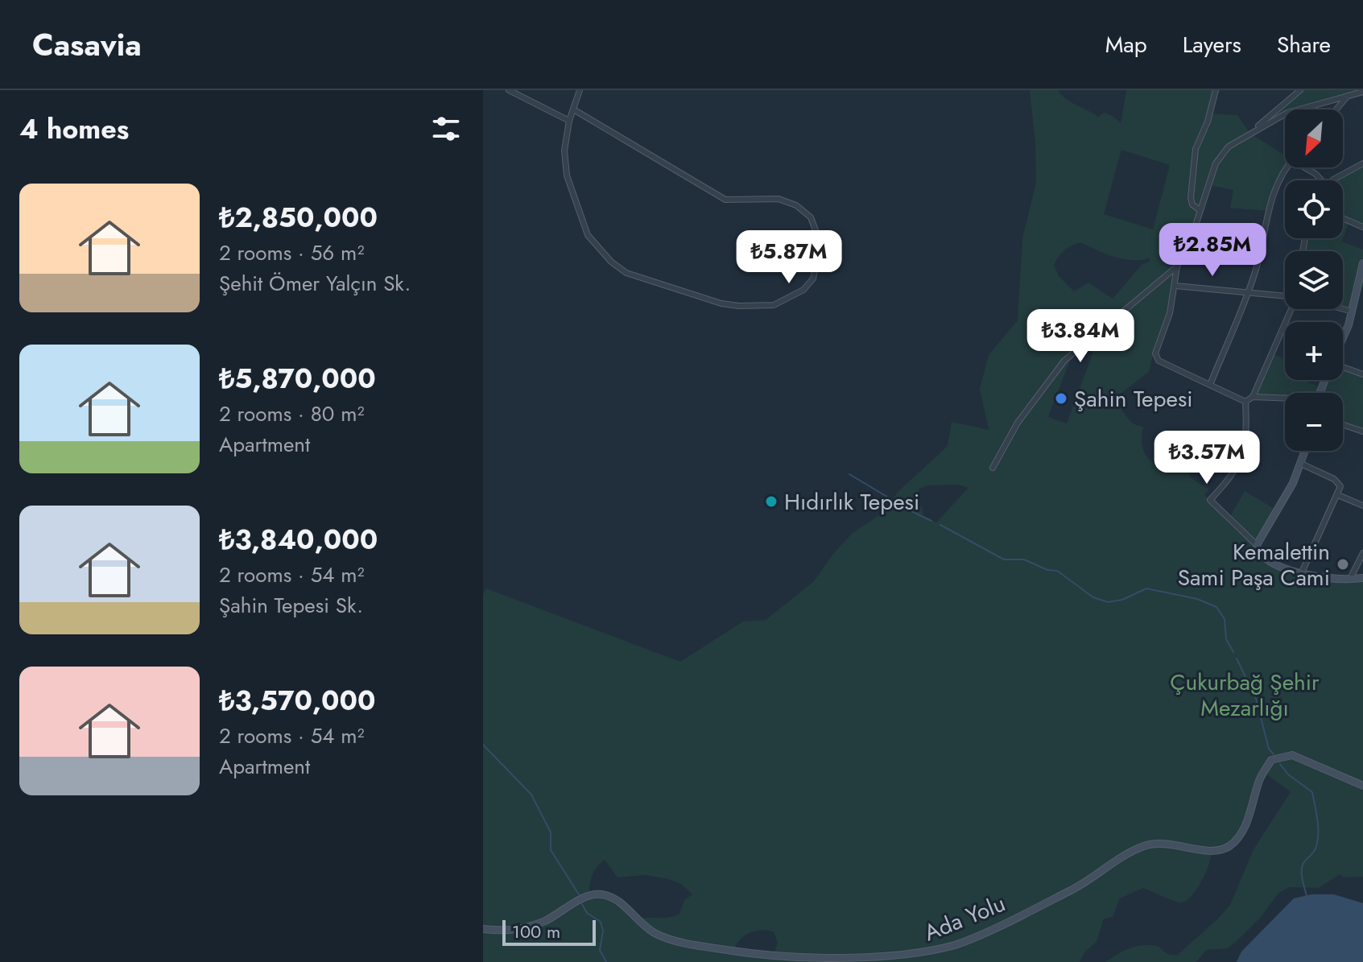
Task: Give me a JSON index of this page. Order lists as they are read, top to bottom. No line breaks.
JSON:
{"streets":{"street":["Ada Yolu"]},"parks":["Çukurbağ Şehir Mezarlığı"],"places":["Şahin Tepesi","Hıdırlık Tepesi","Kemalettin Sami Paşa Cami"],"scale_bar":"100 m","north":"bottom left","page":{"header":"Casavia","nav":["Map","Layers","Share"],"heading":"4 homes","map_buttons":["+","−"],"list":[{"name":"₺2,850,000","note":"2 rooms · 56 m² · Şehit Ömer Yalçın Sk."},{"name":"₺5,870,000","note":"2 rooms · 80 m² · Apartment"},{"name":"₺3,840,000","note":"2 rooms · 54 m² · Şahin Tepesi Sk."},{"name":"₺3,570,000","note":"2 rooms · 54 m² · Apartment"}],"price":["₺2.85M","₺5.87M","₺3.84M","₺3.57M"],"scale":"100 m"}}
